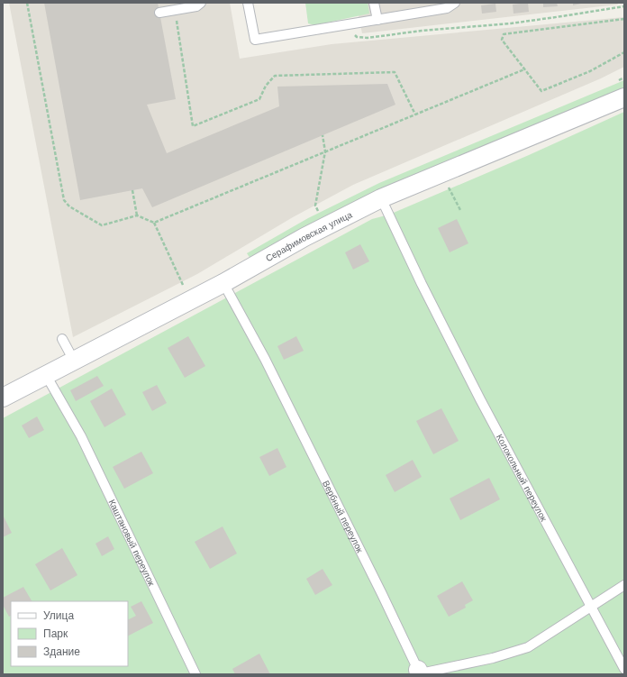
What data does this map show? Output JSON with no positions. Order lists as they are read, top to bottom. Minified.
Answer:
{"streets":{"street":["Серафимовская улица"],"lane":["Колокольный переулок","Вербный переулок","Каштановый переулок"]},"crossings":[["Серафимовская улица","Колокольный переулок"],["Серафимовская улица","Вербный переулок"],["Серафимовская улица","Каштановый переулок"]],"legend":["Улица","Парк","Здание"]}
